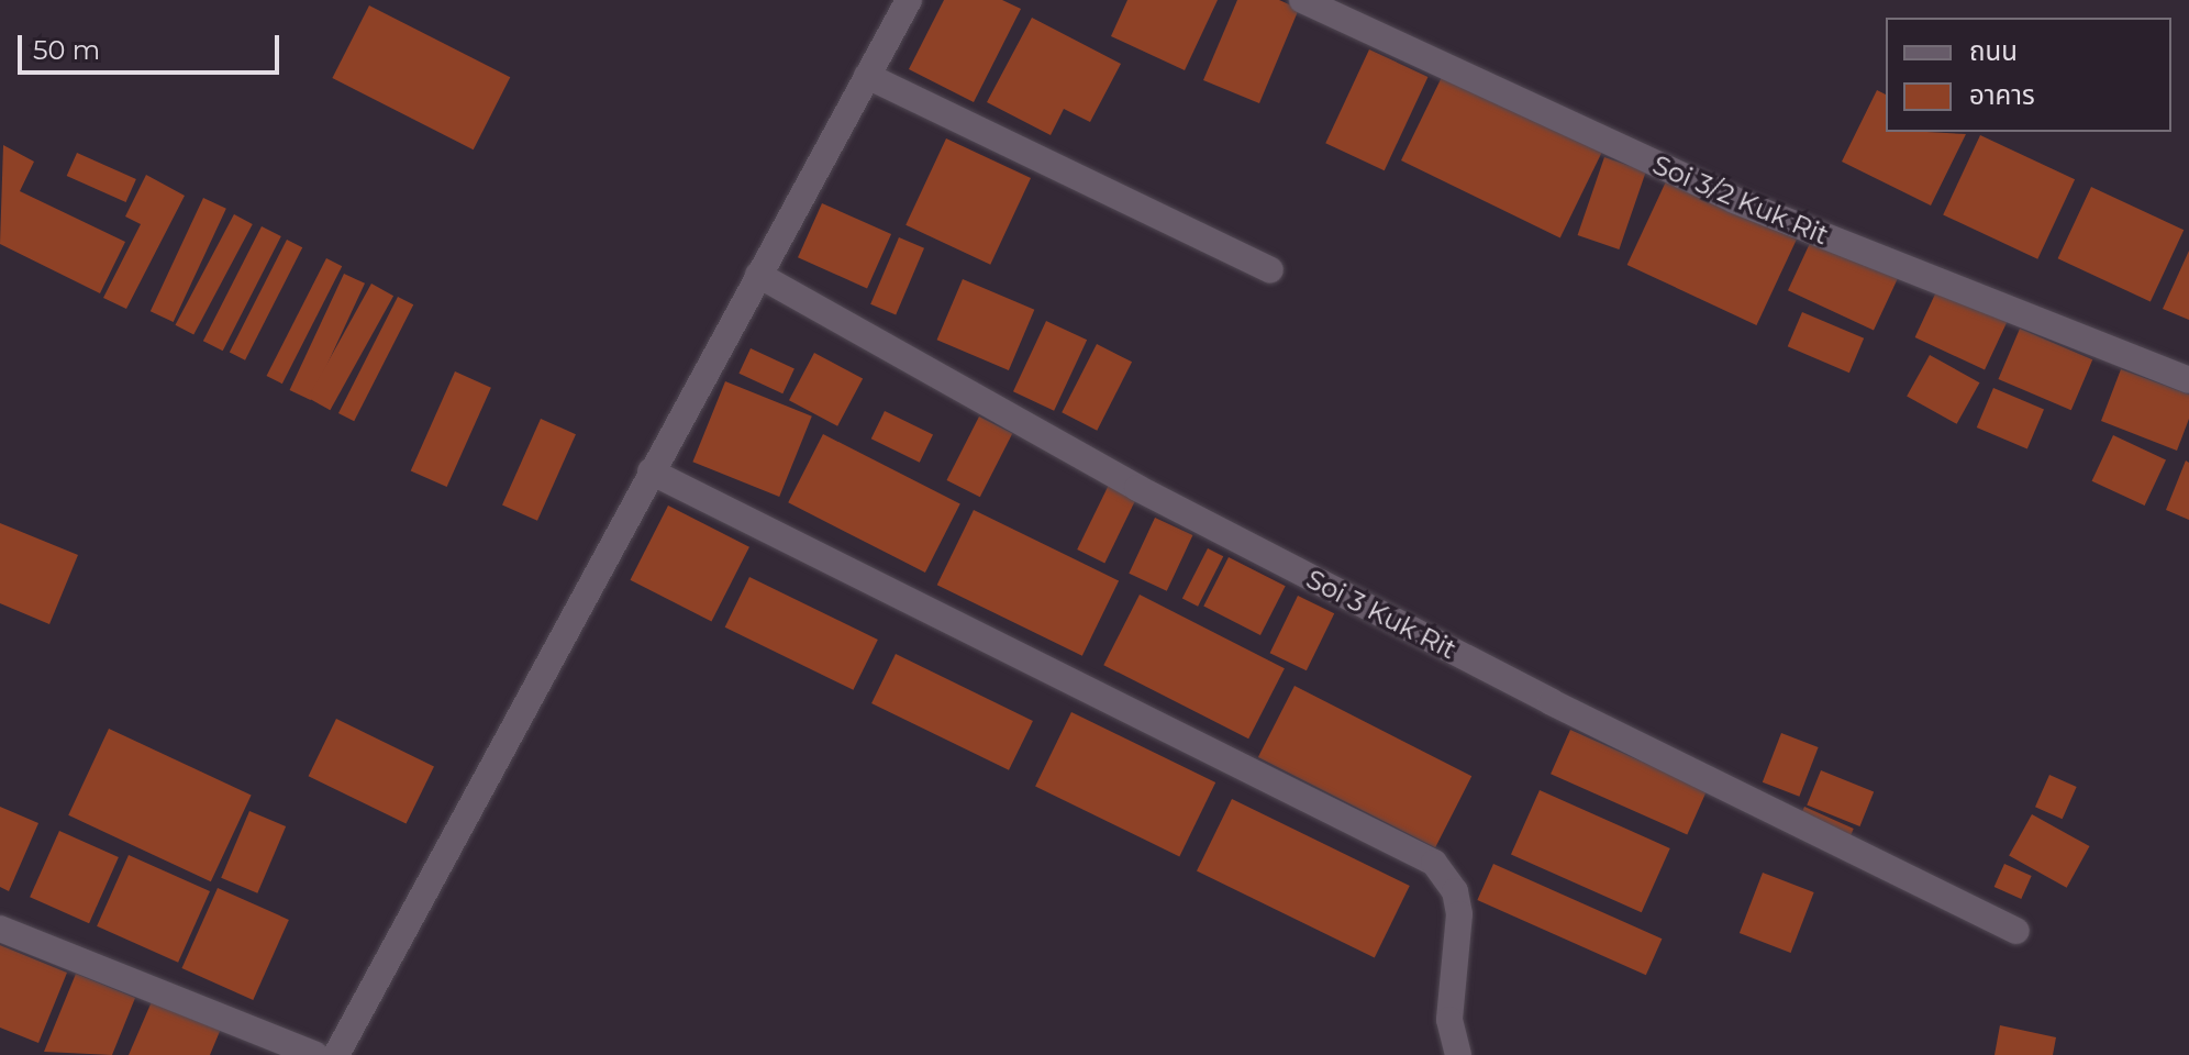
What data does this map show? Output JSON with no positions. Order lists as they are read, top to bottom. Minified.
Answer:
{"streets":{"street":["Soi 3/2 Kuk Rit","Soi 3 Kuk Rit"]},"legend":["ถนน","อาคาร"],"scale_bar":"50 m"}
